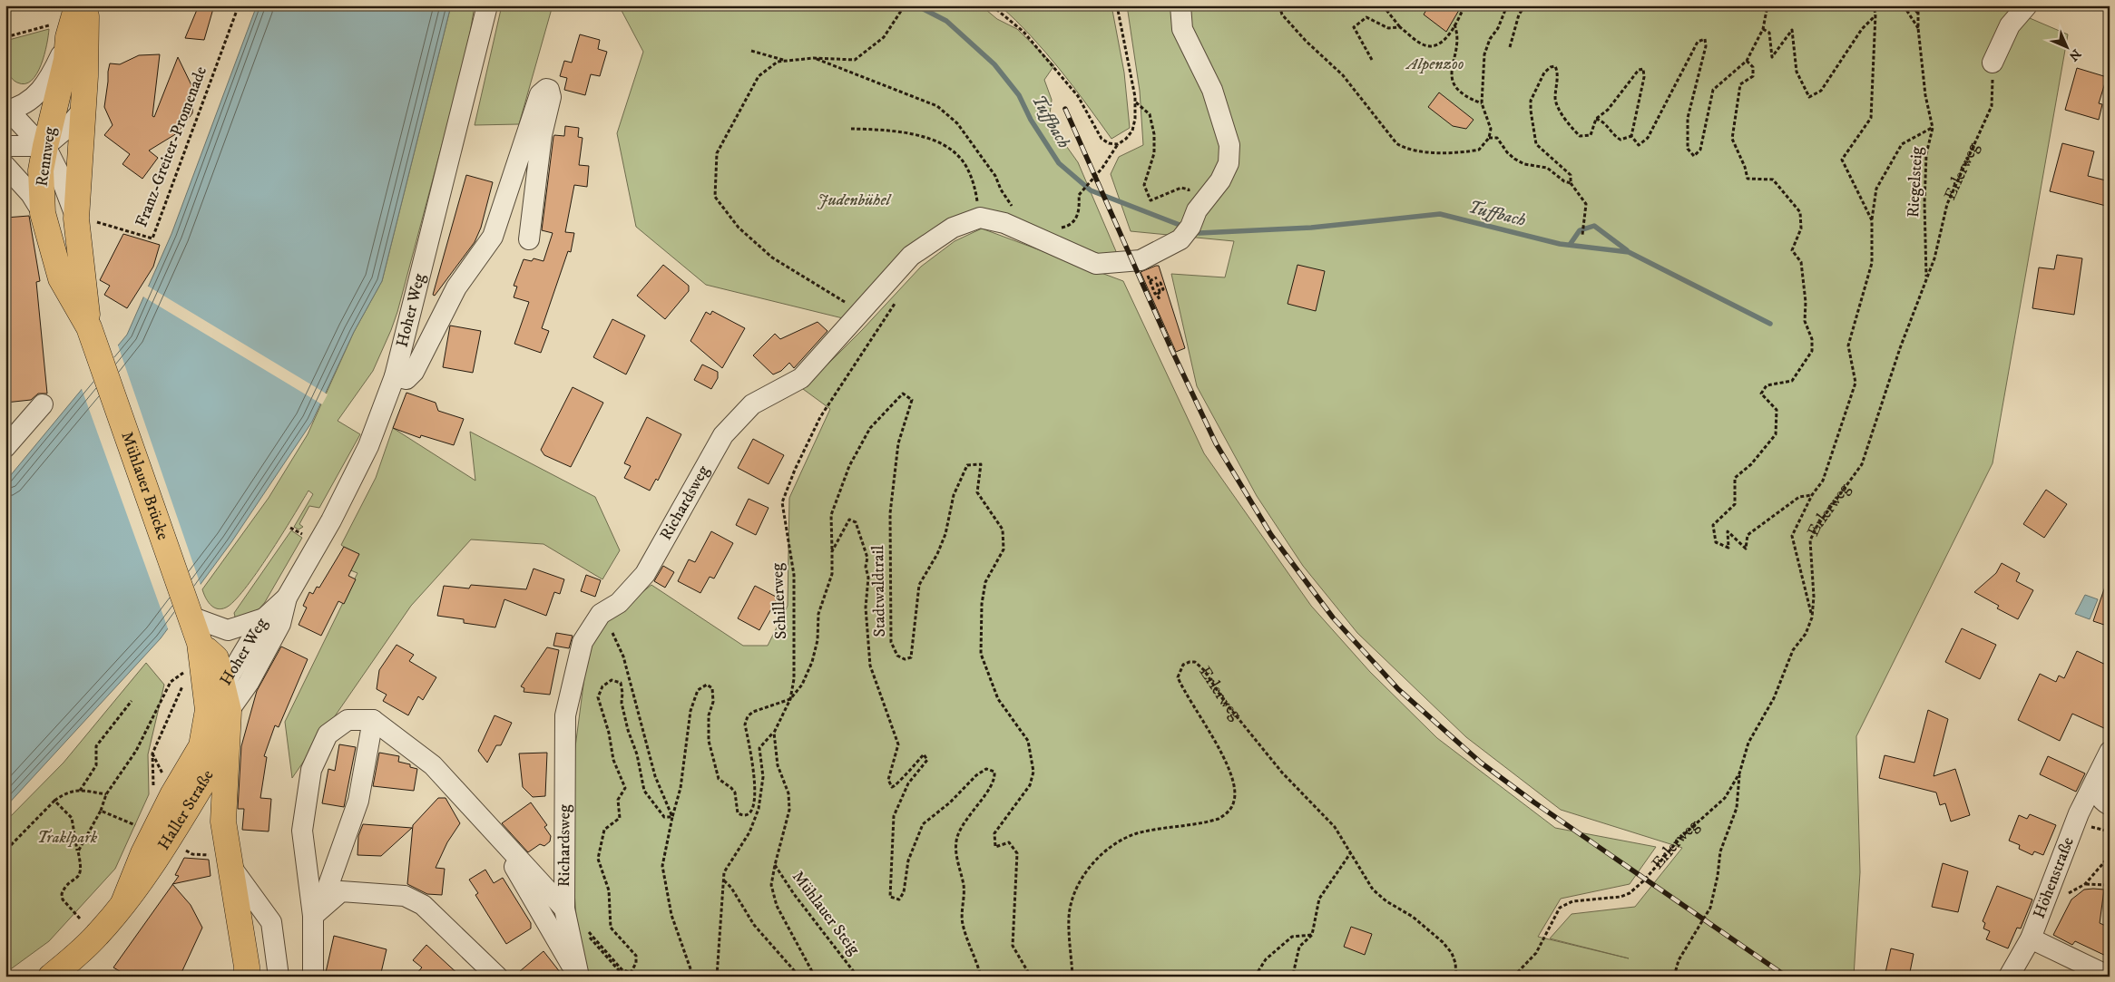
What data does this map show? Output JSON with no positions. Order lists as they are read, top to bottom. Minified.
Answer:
{"streets":{"main road":["Rennweg","Mühlauer Brücke","Haller Straße"],"street":["Hoher Weg","Richardsweg","Höhenstraße"],"path":["Franz-Greiter-Promenade","Erlerweg","Riegelsteig","Stadtwaldtrail","Schillerweg","Mühlauer Steig"]},"crossings":[["Franz-Greiter-Promenade","Rennweg"],["Rennweg","Mühlauer Brücke"],["Erlerweg","Riegelsteig"],["Hoher Weg","Haller Straße"],["Mühlauer Brücke","Haller Straße"]],"water":["Tuffbach"],"parks":["Alpenzoo","Judenbühel","Traklpark"],"north":"bottom right"}
